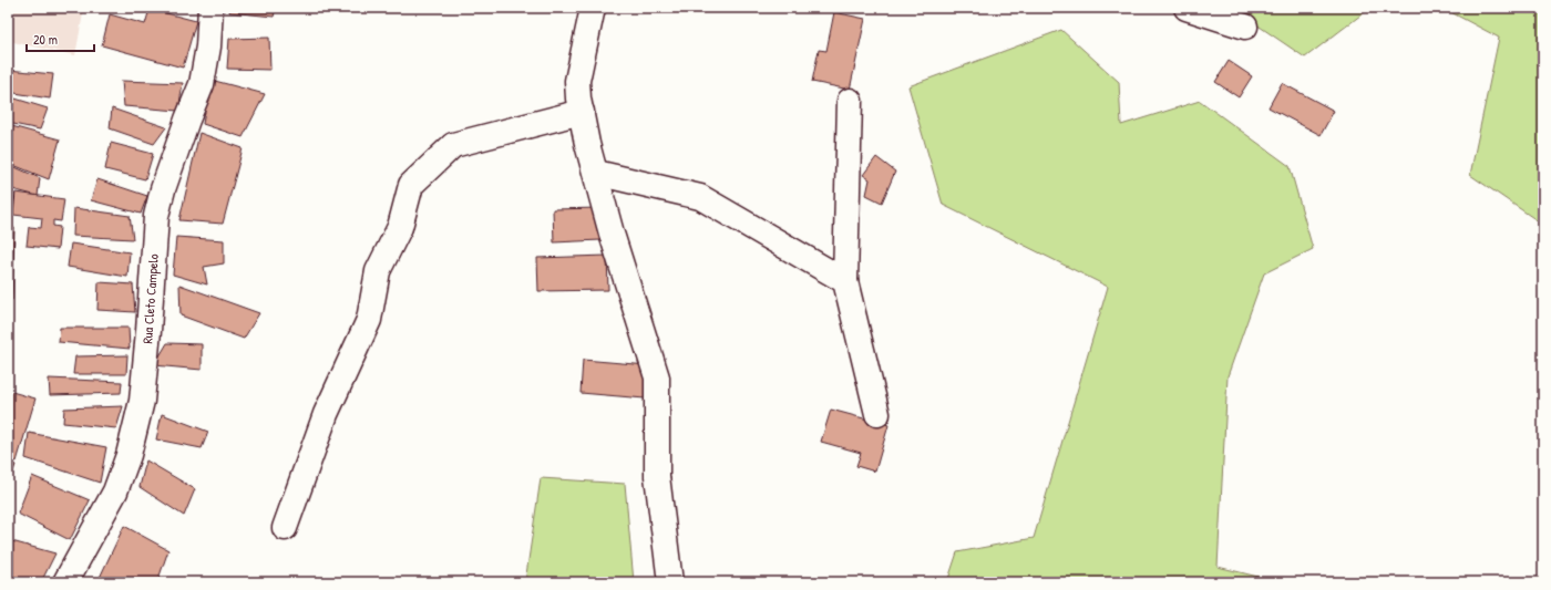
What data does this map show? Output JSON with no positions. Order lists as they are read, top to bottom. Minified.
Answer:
{"streets":{"street":["Rua Cleto Campelo"]},"scale_bar":"20 m"}
